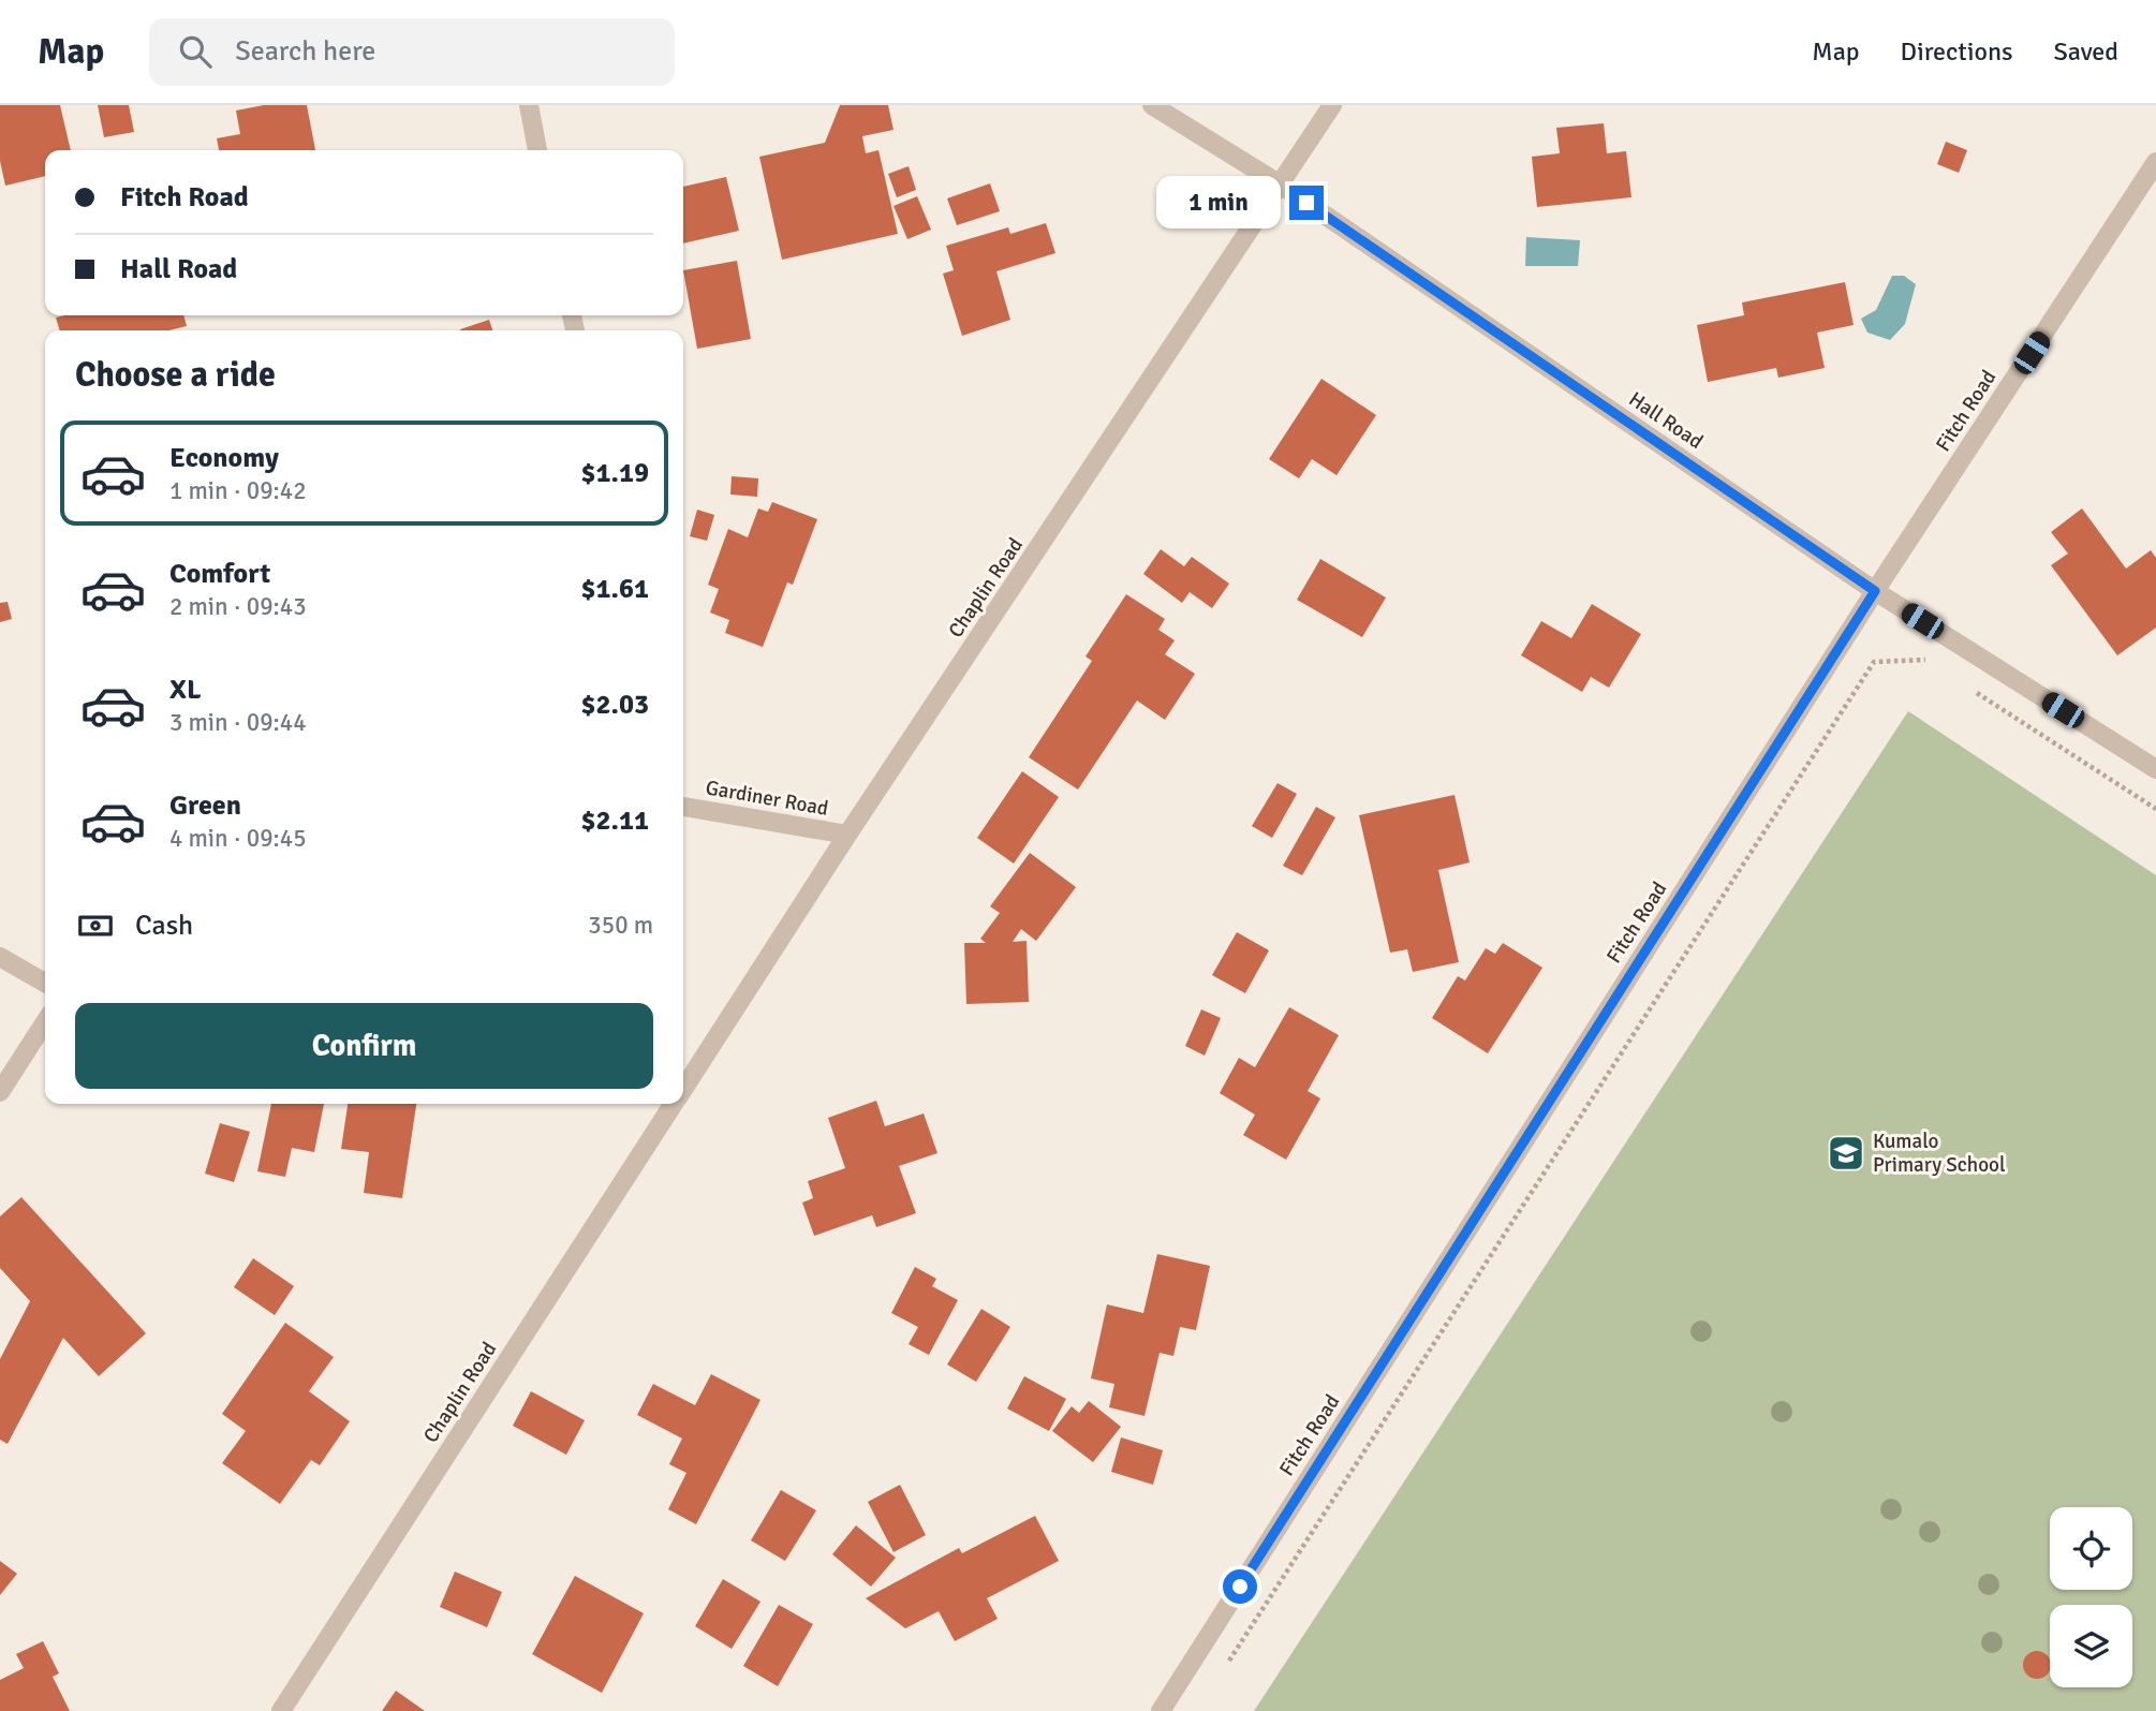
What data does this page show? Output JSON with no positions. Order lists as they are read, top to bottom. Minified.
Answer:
{"streets":{"street":["Fitch Road","Hall Road","Chaplin Road","Gardiner Road"]},"crossings":[["Fitch Road","Hall Road"],["Hall Road","Chaplin Road"],["Chaplin Road","Gardiner Road"]],"places":{"school or university":["Kumalo Primary School"]},"page":{"header":"Map","search":"Search here","nav":["Map","Directions","Saved"],"banner":["Fitch Road","Hall Road"],"bubble":"1 min","heading":"Choose a ride","list":[{"name":"Economy","note":"1 min · 09:42","value":"$1.19"},{"name":"Comfort","note":"2 min · 09:43","value":"$1.61"},{"name":"XL","note":"3 min · 09:44","value":"$2.03"},{"name":"Green","note":"4 min · 09:45","value":"$2.11"}],"pay":["Cash","350 m"],"buttons":"Confirm"}}
